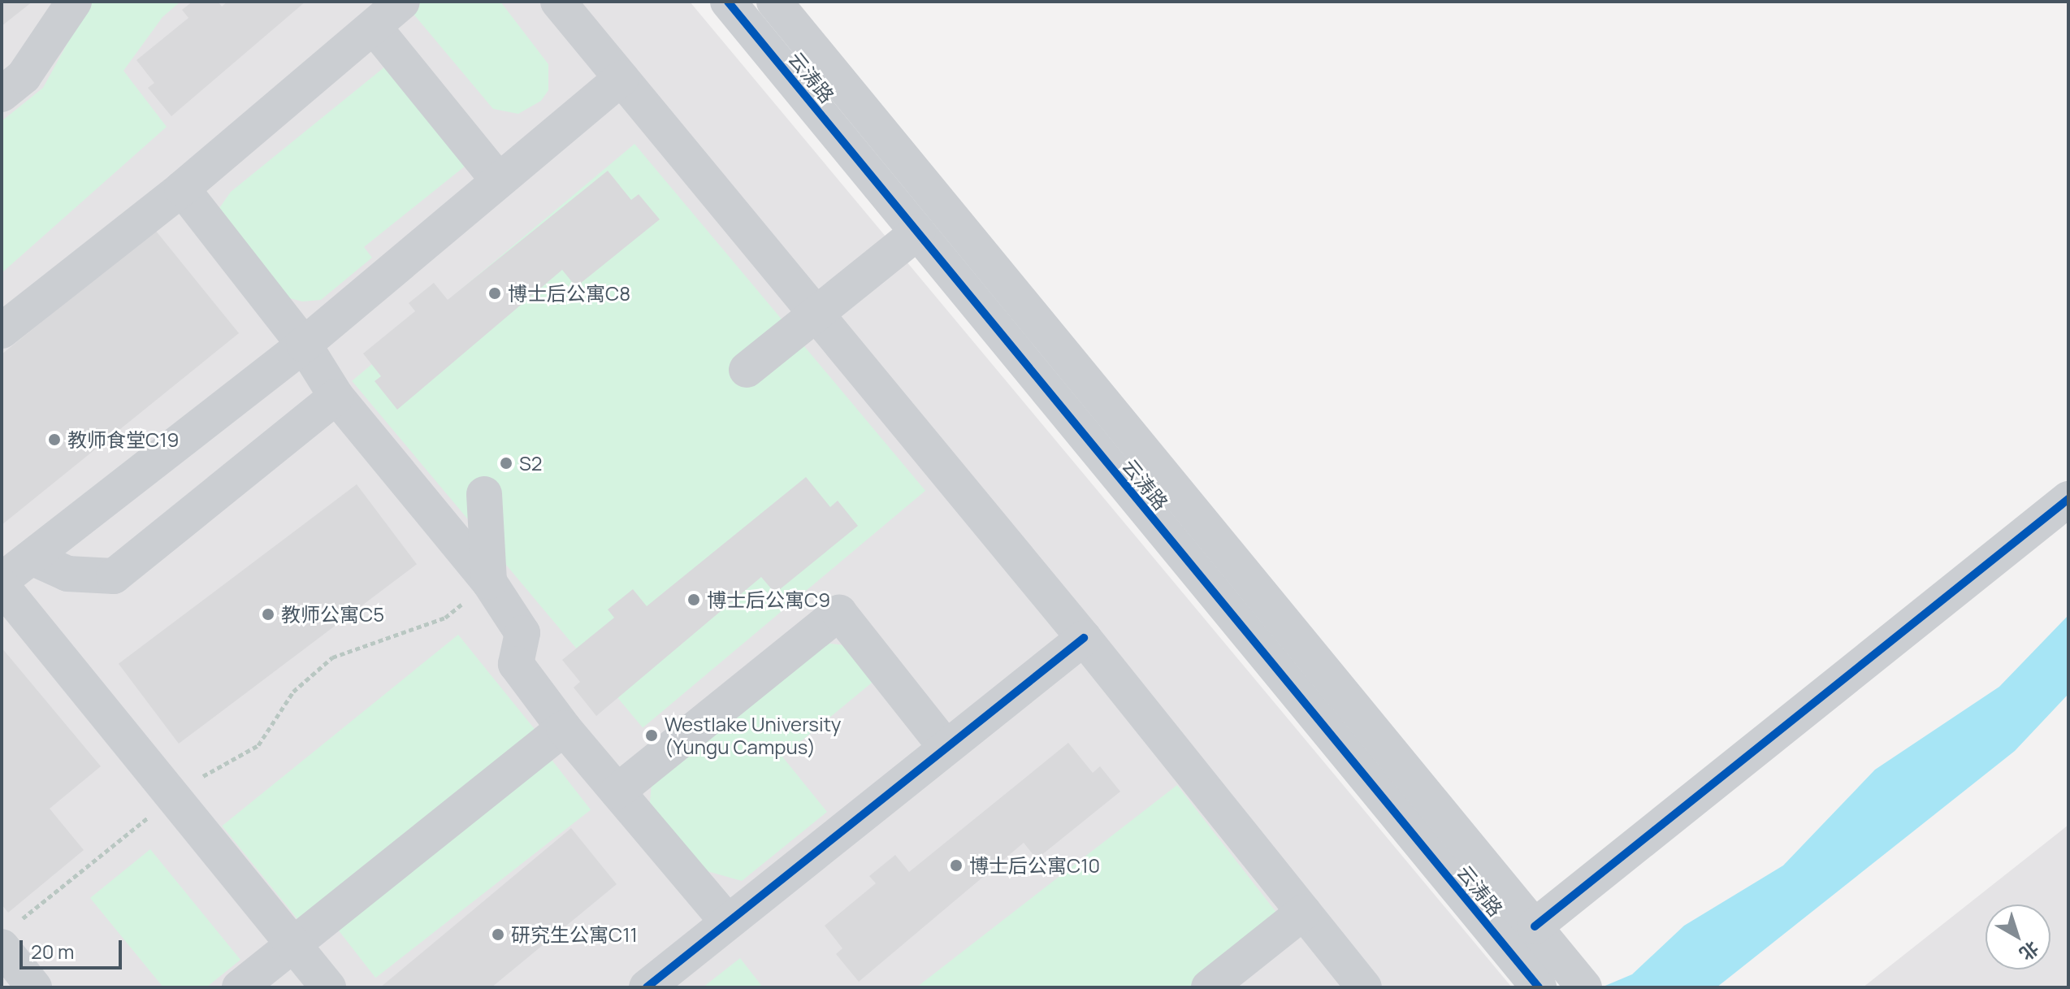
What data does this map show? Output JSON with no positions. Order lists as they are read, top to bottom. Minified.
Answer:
{"streets":{"street":["云涛路"]},"places":["博士后公寓C8","教师食堂C19","S2","博士后公寓C9","教师公寓C5","Westlake University (Yungu Campus)","博士后公寓C10","研究生公寓C11"],"scale_bar":"20 m","north":"bottom right"}
